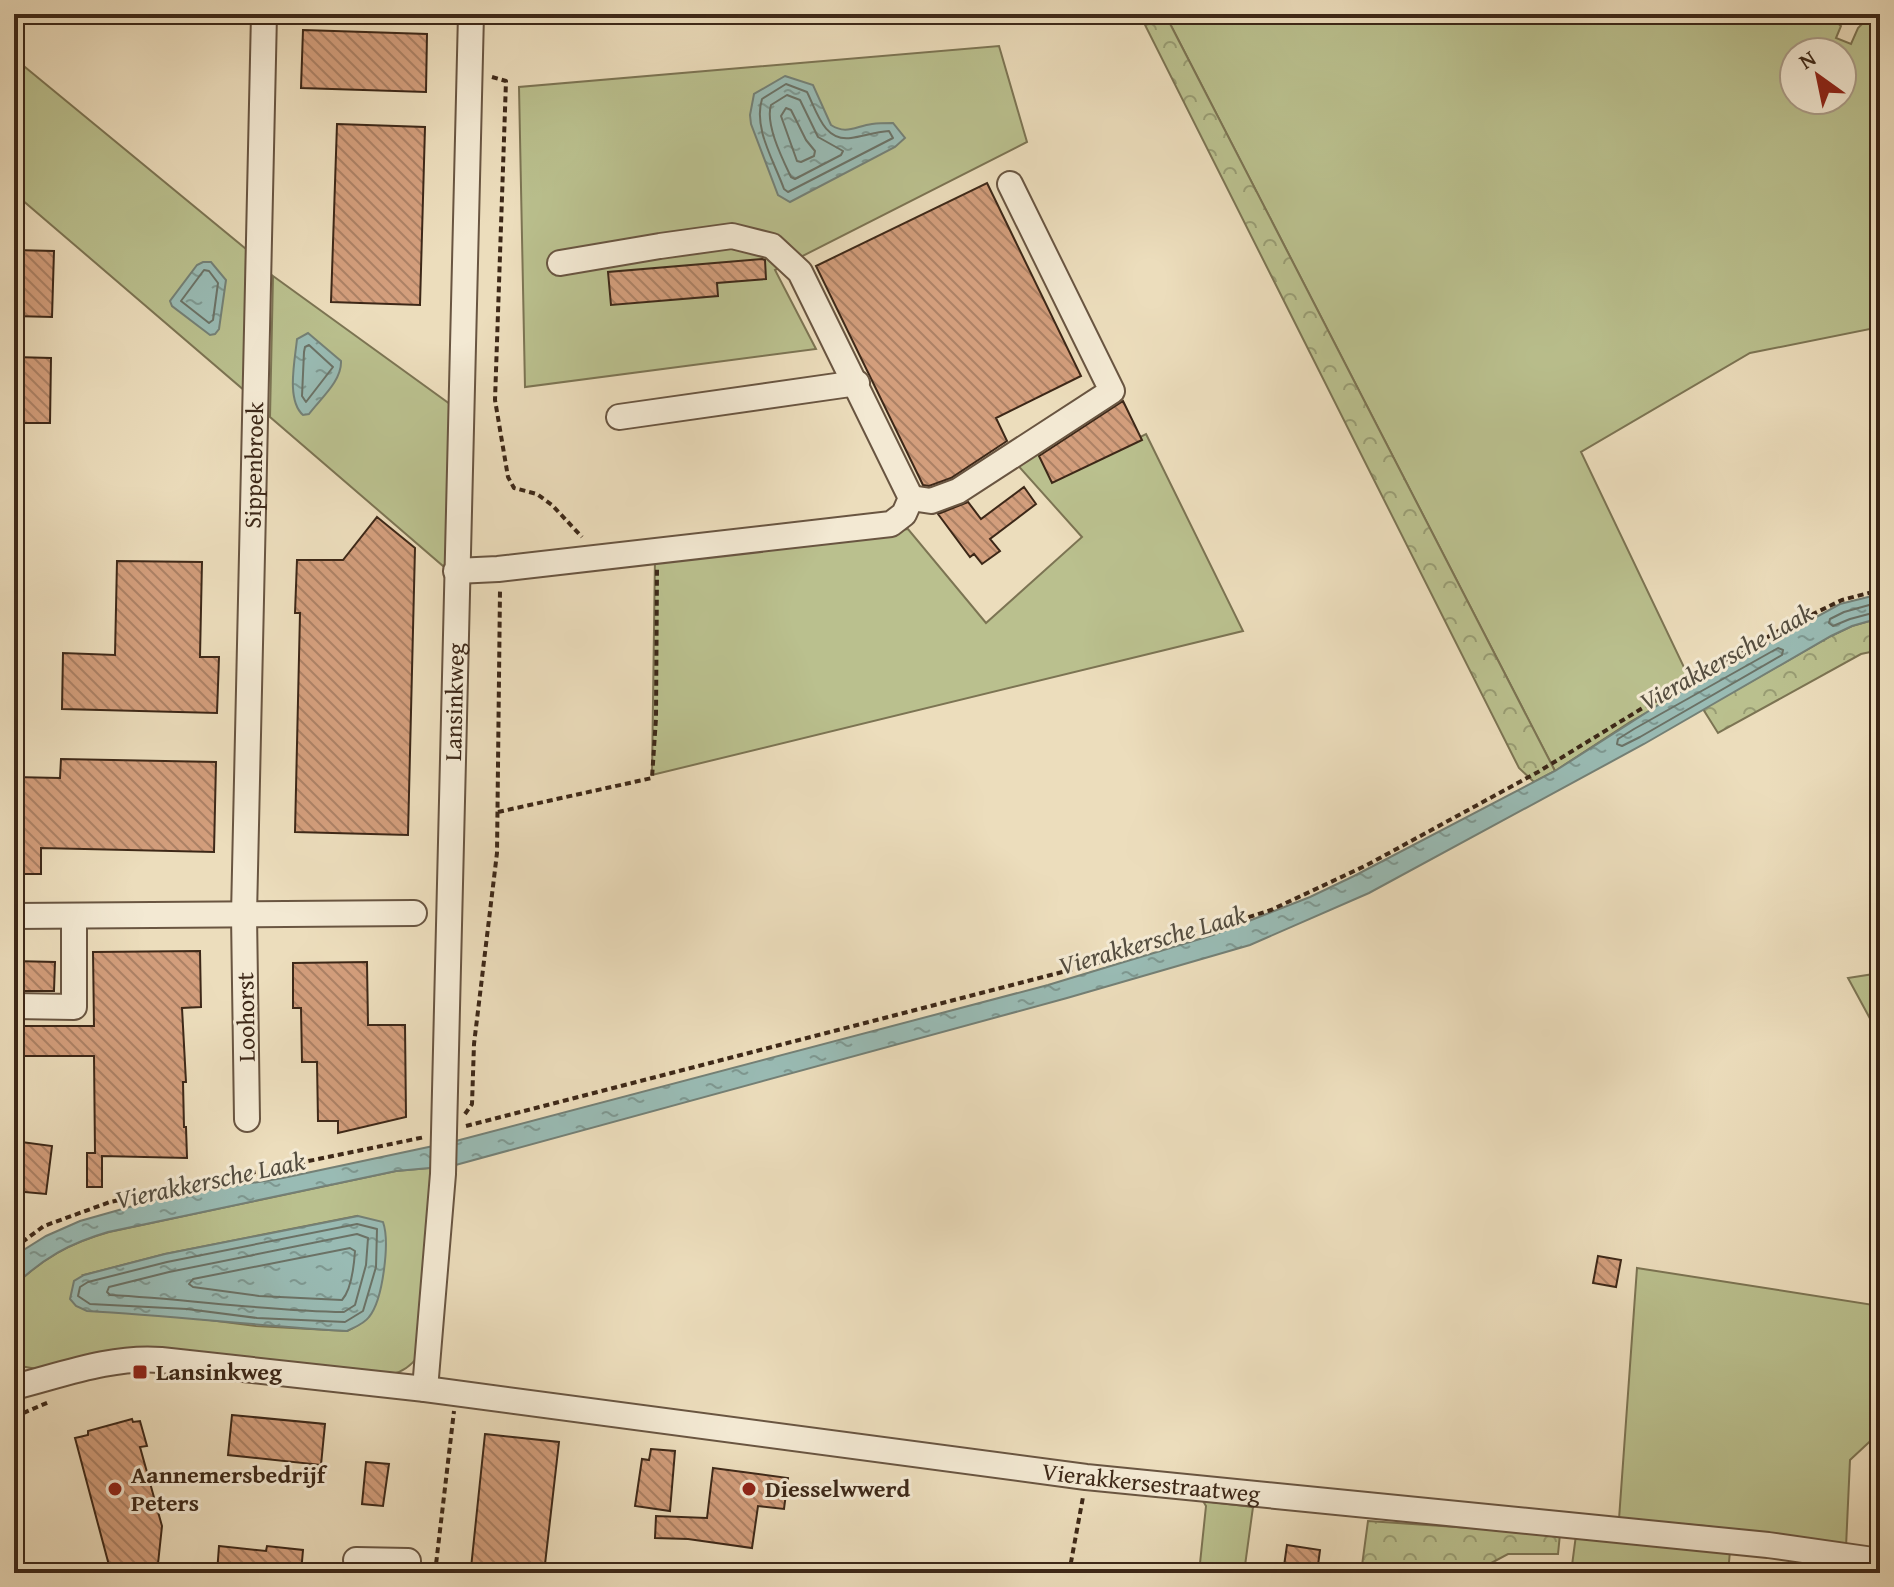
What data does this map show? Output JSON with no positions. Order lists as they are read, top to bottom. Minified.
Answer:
{"streets":{"street":["Sippenbroek","Lansinkweg","Loohorst","Vierakkersestraatweg"]},"crossings":[["Sippenbroek","Loohorst"],["Lansinkweg","Vierakkersestraatweg"]],"water":["Vierakkersche Laak"],"places":{"transit":["Lansinkweg"],"other":["Aannemersbedrijf Peters","Diesselwwerd"]},"north":"top left"}
